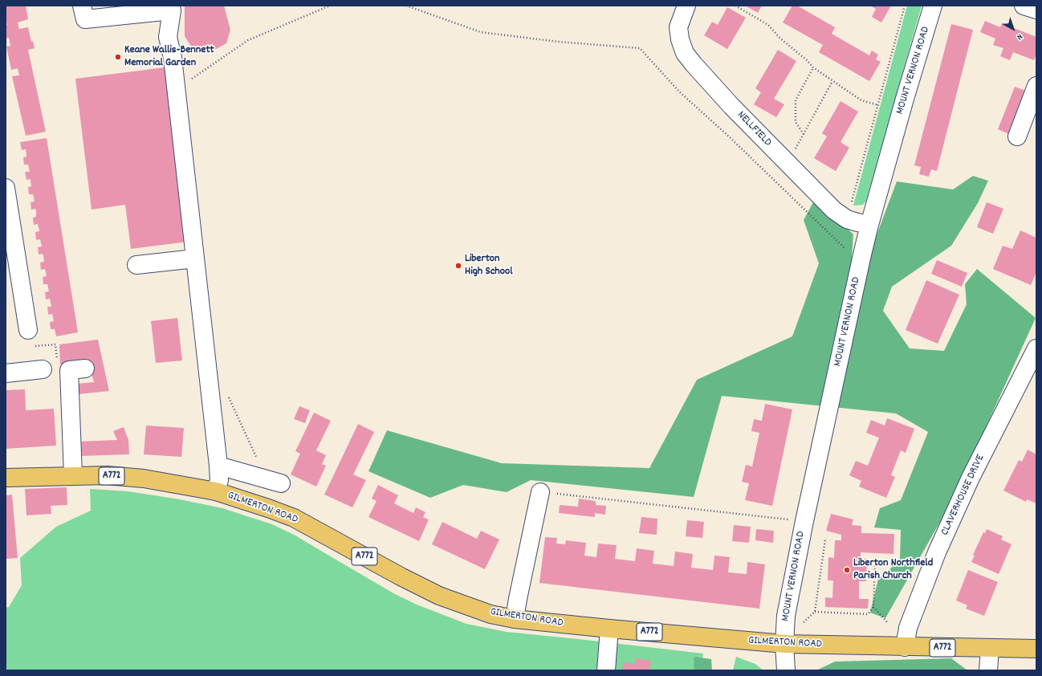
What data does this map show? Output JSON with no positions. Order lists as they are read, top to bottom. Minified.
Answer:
{"streets":{"main road":["A772","GILMERTON ROAD"],"street":["MOUNT VERNON ROAD","NELLFIELD","CLAVERHOUSE DRIVE"]},"crossings":[["MOUNT VERNON ROAD","NELLFIELD"],["MOUNT VERNON ROAD","GILMERTON ROAD"],["CLAVERHOUSE DRIVE","GILMERTON ROAD"]],"places":["Keane Wallis-Bennett Memorial Garden","Liberton High School","Liberton Northfield Parish Church"],"north":"bottom right"}
